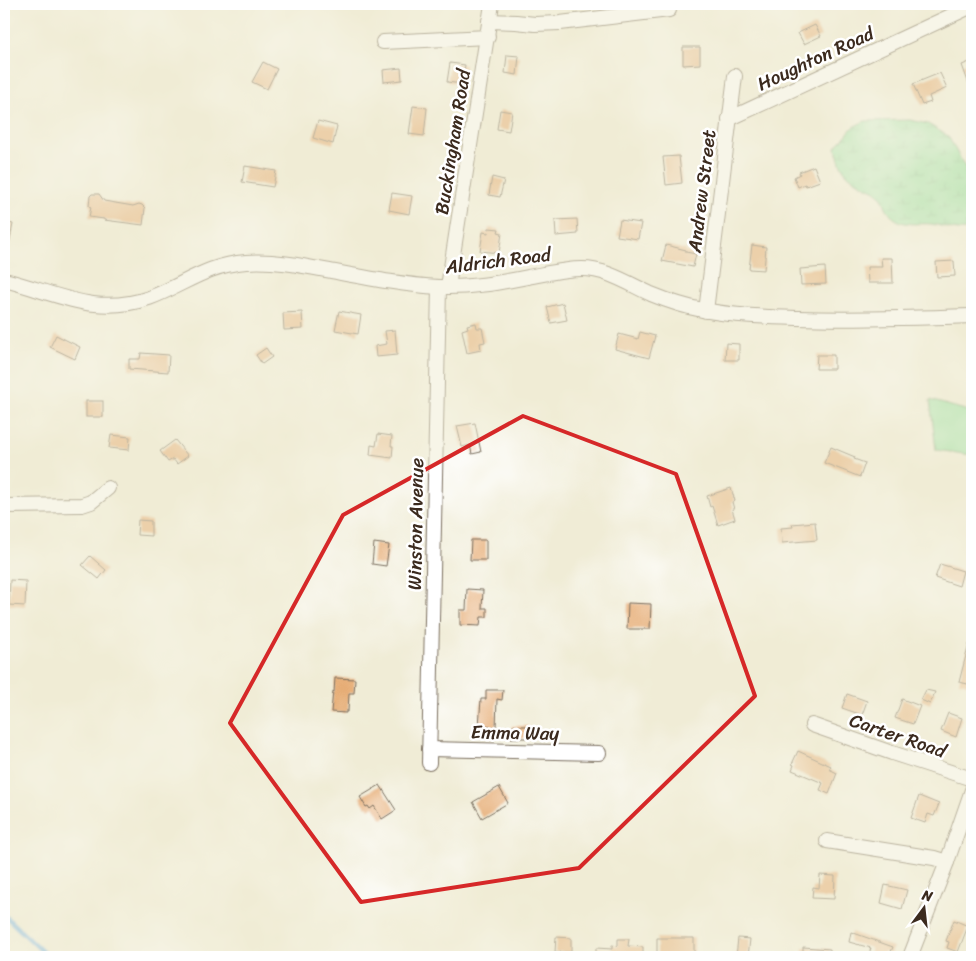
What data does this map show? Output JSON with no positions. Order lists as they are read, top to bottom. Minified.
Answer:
{"streets":{"street":["Houghton Road","Buckingham Road","Andrew Street","Aldrich Road","Winston Avenue","Emma Way","Carter Road"]},"crossings":[["Houghton Road","Andrew Street"],["Buckingham Road","Aldrich Road"],["Buckingham Road","Winston Avenue"],["Andrew Street","Aldrich Road"],["Aldrich Road","Winston Avenue"],["Winston Avenue","Emma Way"]],"north":"top"}
